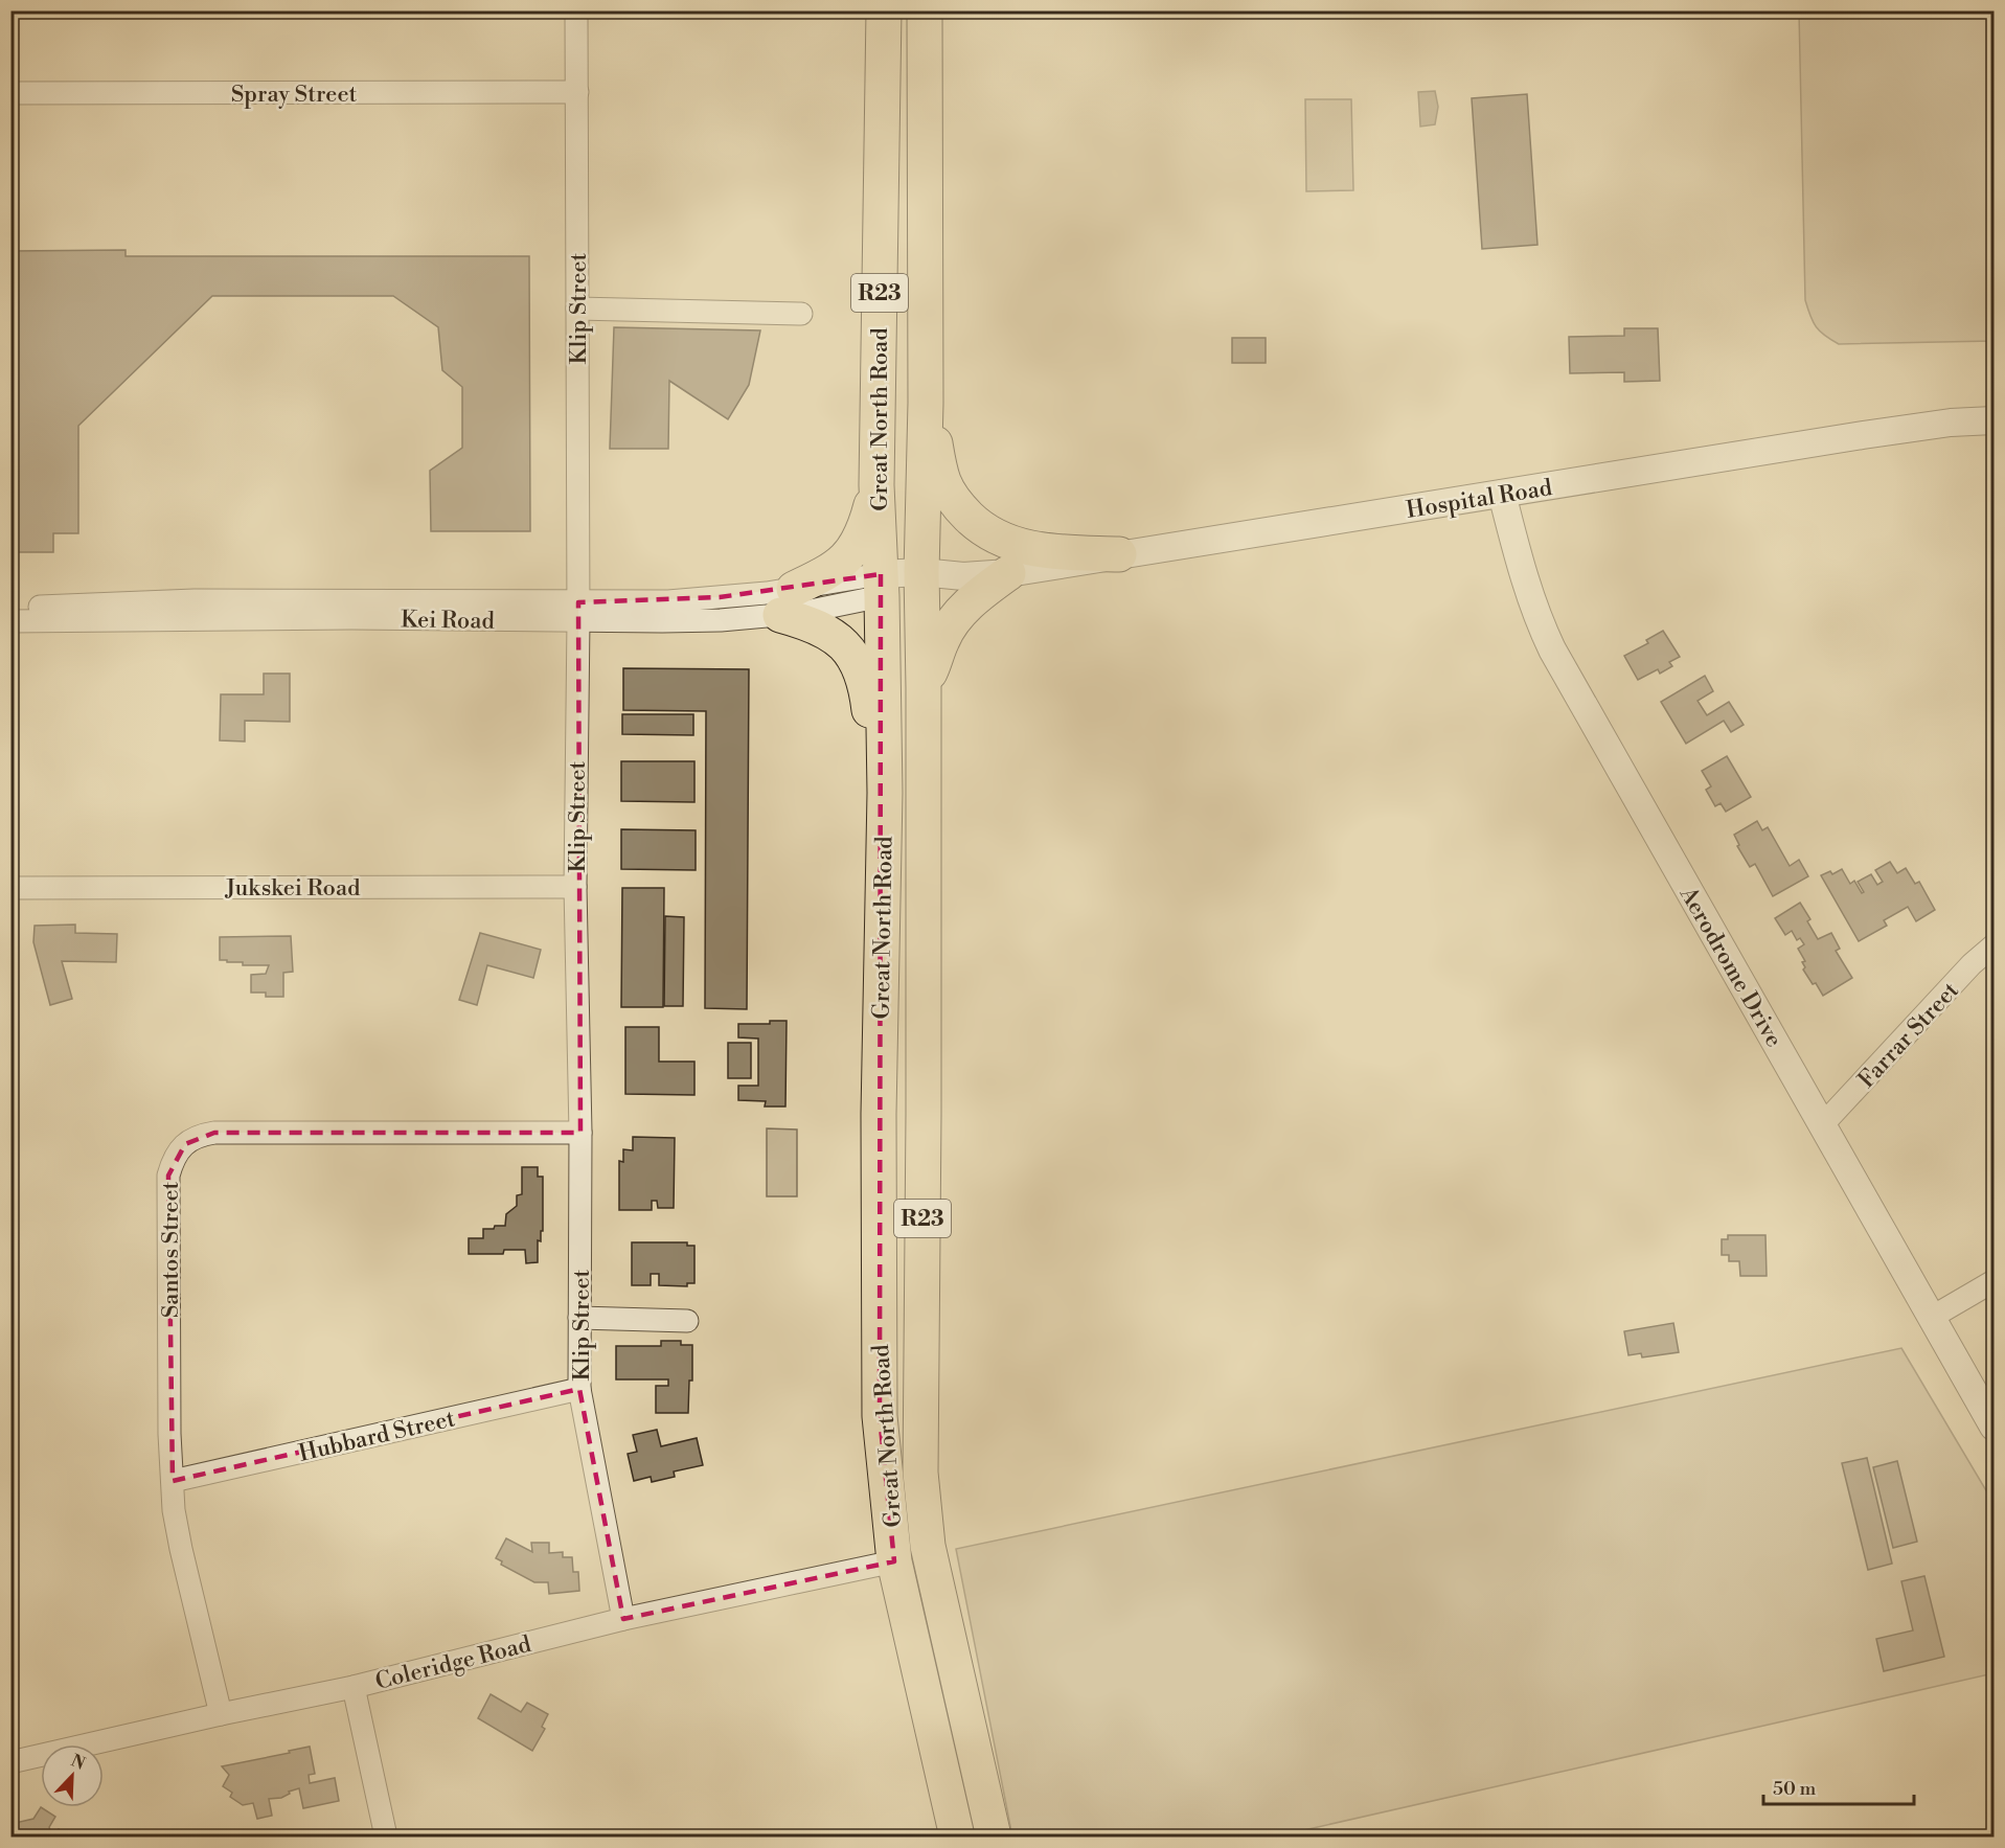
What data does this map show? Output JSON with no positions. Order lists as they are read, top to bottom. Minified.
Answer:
{"streets":{"main road":["R23","Great North Road"],"street":["Spray Street","Klip Street","Hospital Road","Kei Road","Jukskei Road","Aerodrome Drive","Farrar Street","Santos Street","Hubbard Street","Coleridge Road"]},"crossings":[["Spray Street","Klip Street"],["Klip Street","Kei Road"],["Klip Street","Jukskei Road"],["Klip Street","Santos Street"],["Klip Street","Hubbard Street"],["Klip Street","Coleridge Road"],["Great North Road","Hospital Road"],["Great North Road","Kei Road"],["Great North Road","Coleridge Road"],["Hospital Road","Kei Road"],["Hospital Road","Aerodrome Drive"],["Aerodrome Drive","Farrar Street"],["Santos Street","Hubbard Street"],["Santos Street","Coleridge Road"]],"scale_bar":"50 m","north":"top right"}
